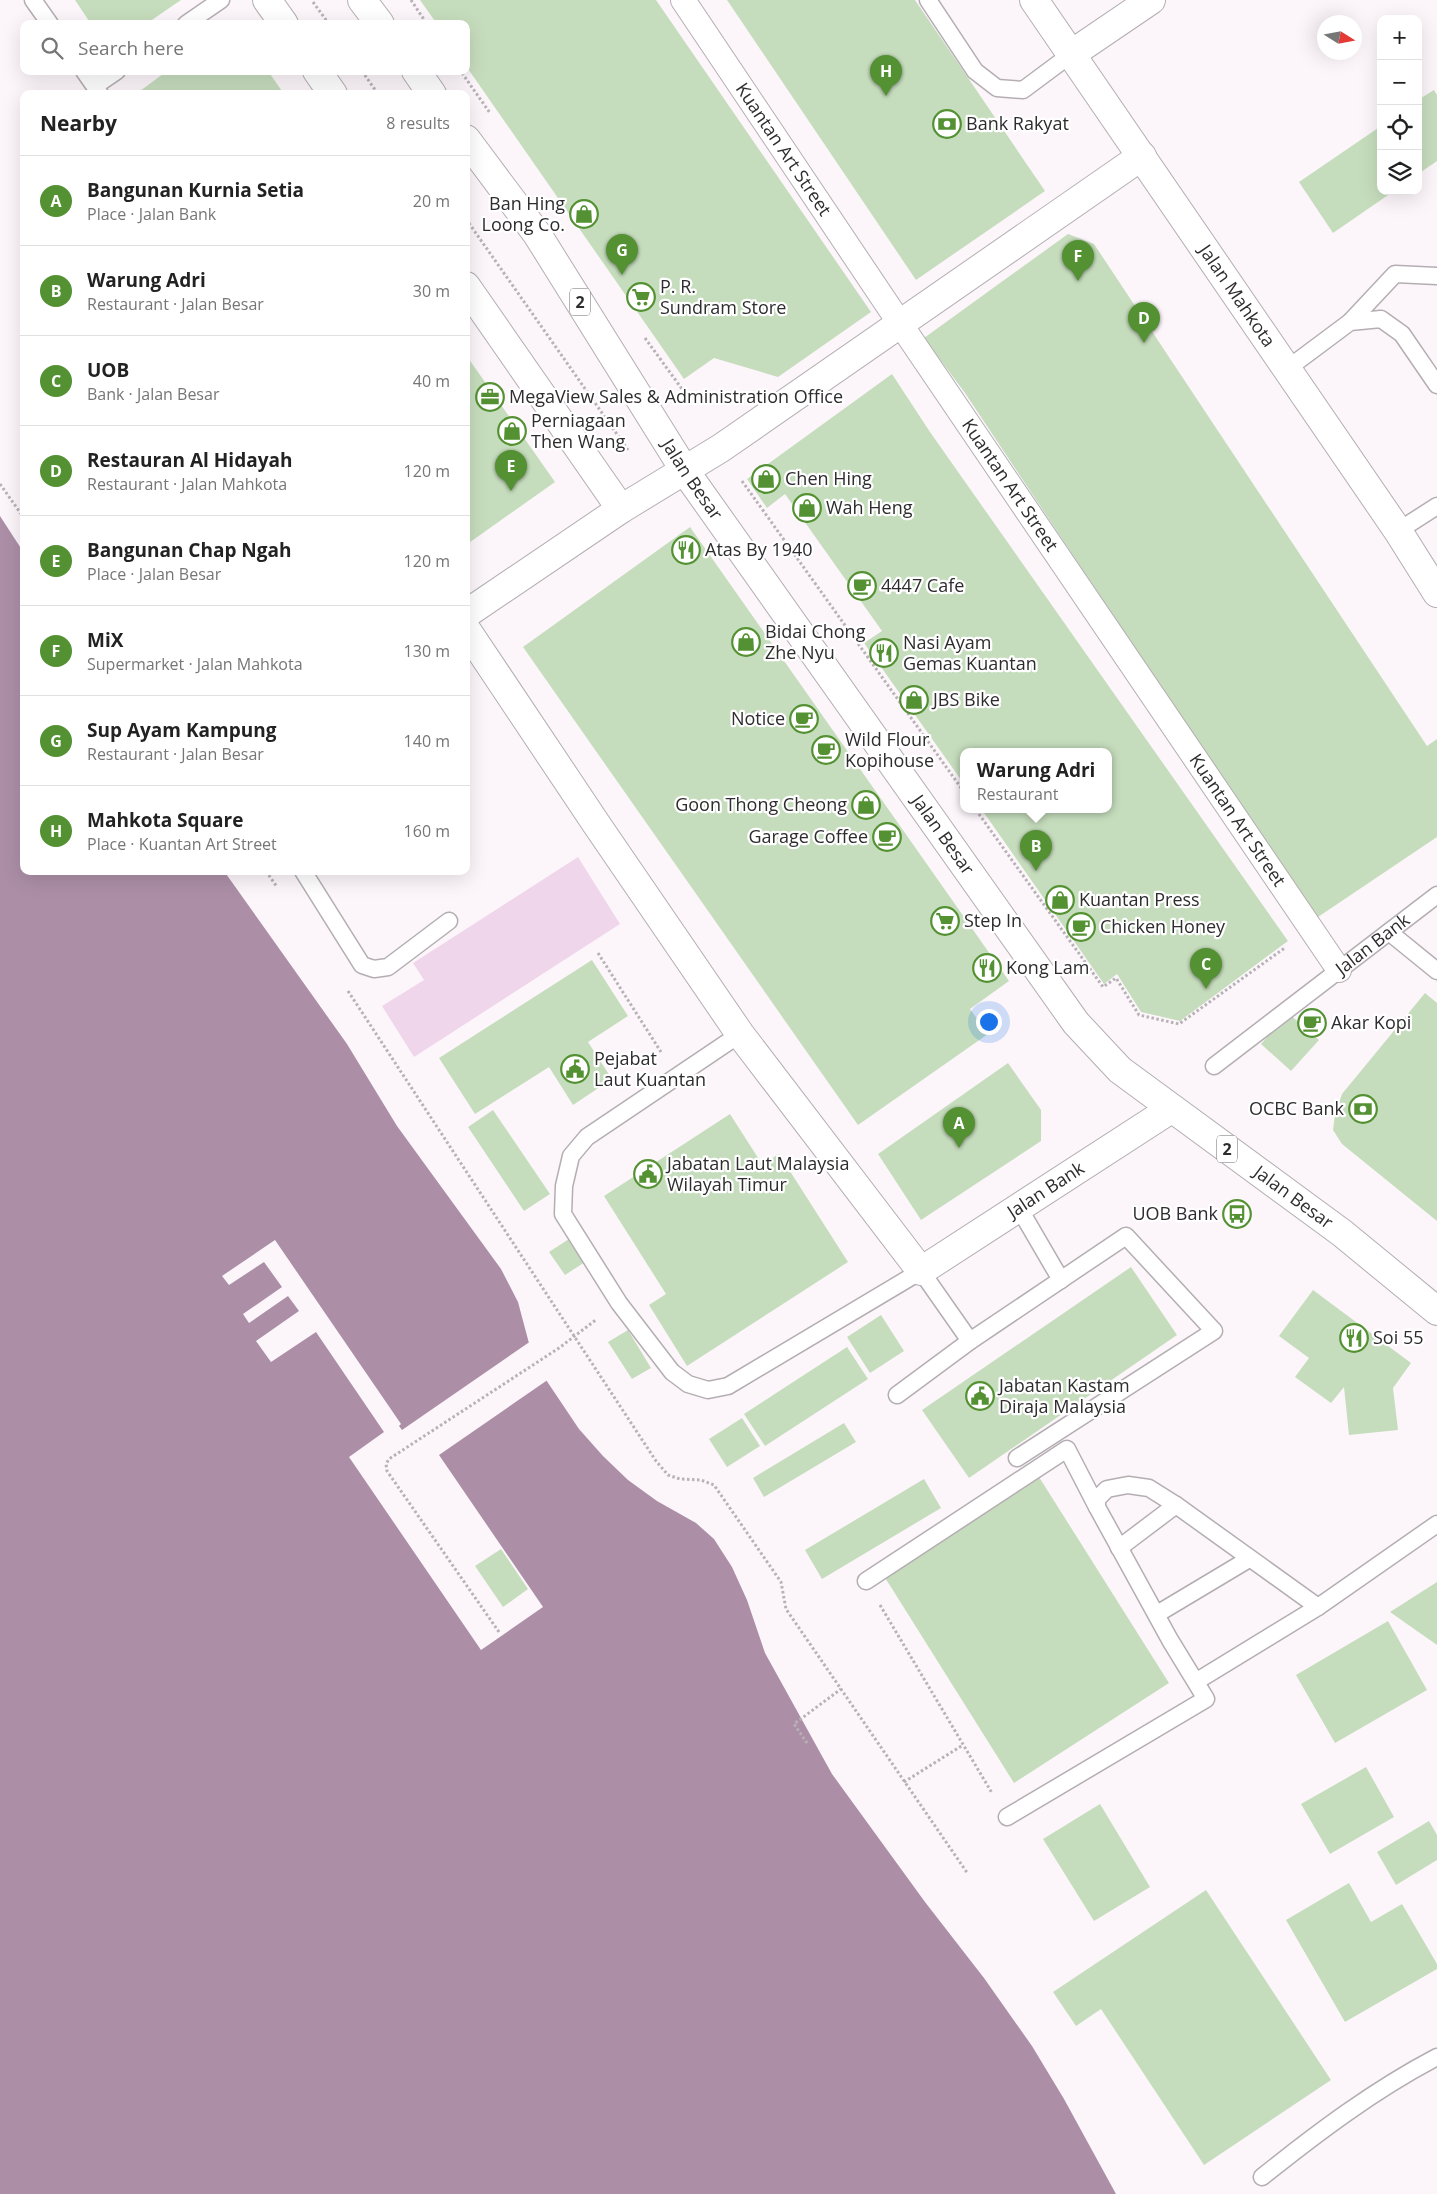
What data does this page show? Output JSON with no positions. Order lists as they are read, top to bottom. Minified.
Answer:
{"streets":{"main road":["Jalan Mahkota","2","Jalan Besar","Jalan Bank"],"street":["Kuantan Art Street"]},"crossings":[["Kuantan Art Street","Jalan Bank"],["Jalan Besar","Jalan Bank"]],"places":{"bank":["Bank Rakyat","OCBC Bank"],"shop":["Ban Hing Loong Co.","Perniagaan Then Wang","Chen Hing","Wah Heng","Bidai Chong Zhe Nyu","JBS Bike","Goon Thong Cheong","Kuantan Press"],"supermarket":["P. R. Sundram Store","Step In"],"office":["MegaView Sales & Administration Office"],"restaurant":["Atas By 1940","Nasi Ayam Gemas Kuantan","Kong Lam","Soi 55"],"cafe":["4447 Cafe","Notice","Wild Flour Kopihouse","Garage Coffee","Chicken Honey","Akar Kopi"],"public building":["Pejabat Laut Kuantan","Jabatan Laut Malaysia Wilayah Timur","Jabatan Kastam Diraja Malaysia"],"bus stop":["UOB Bank"]},"north":"right","page":{"map_buttons":["+","−"],"search":"Search here","pins":["H","G","F","D","E","B","C","A"],"heading":["Nearby","8 results"],"list":[{"mark":"A","name":"Bangunan Kurnia Setia","note":"Place · Jalan Bank","value":"20 m"},{"mark":"B","name":"Warung Adri","note":"Restaurant · Jalan Besar","value":"30 m"},{"mark":"C","name":"UOB","note":"Bank · Jalan Besar","value":"40 m"},{"mark":"D","name":"Restauran Al Hidayah","note":"Restaurant · Jalan Mahkota","value":"120 m"},{"mark":"E","name":"Bangunan Chap Ngah","note":"Place · Jalan Besar","value":"120 m"},{"mark":"F","name":"MiX","note":"Supermarket · Jalan Mahkota","value":"130 m"},{"mark":"G","name":"Sup Ayam Kampung","note":"Restaurant · Jalan Besar","value":"140 m"},{"mark":"H","name":"Mahkota Square","note":"Place · Kuantan Art Street","value":"160 m"}],"popup":["Warung Adri","Restaurant"]}}
